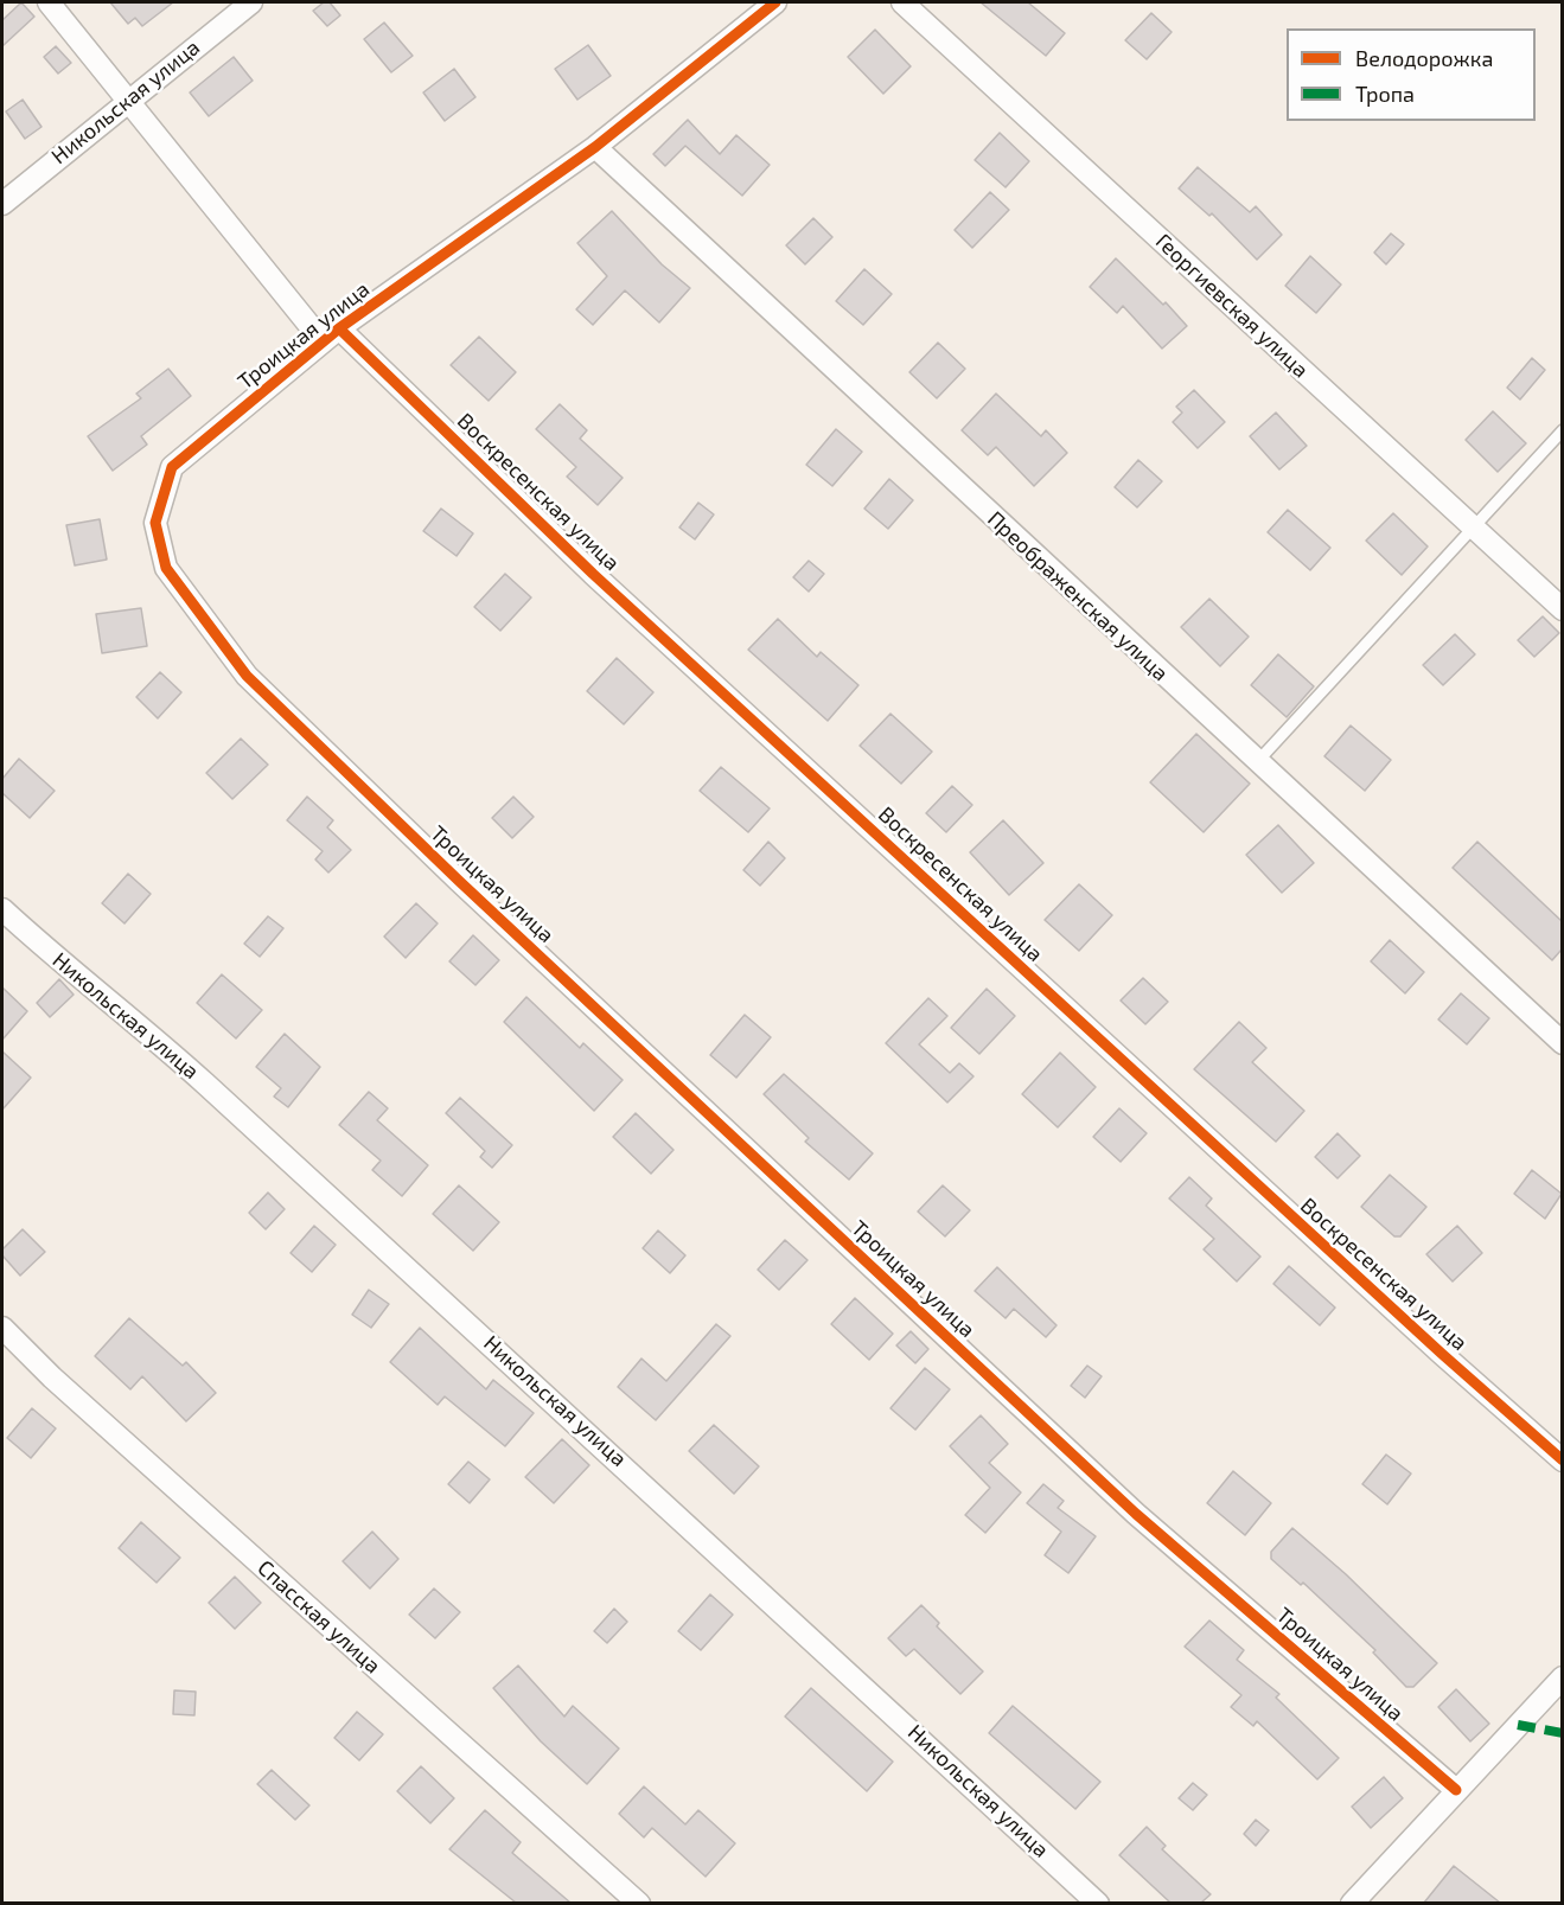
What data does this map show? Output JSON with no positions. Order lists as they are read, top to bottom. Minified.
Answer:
{"streets":{"street":["Никольская улица","Георгиевская улица","Троицкая улица","Воскресенская улица","Преображенская улица","Спасская улица"]},"crossings":[["Никольская улица","Воскресенская улица"],["Троицкая улица","Воскресенская улица"],["Троицкая улица","Преображенская улица"]],"legend":["Велодорожка","Тропа"]}
